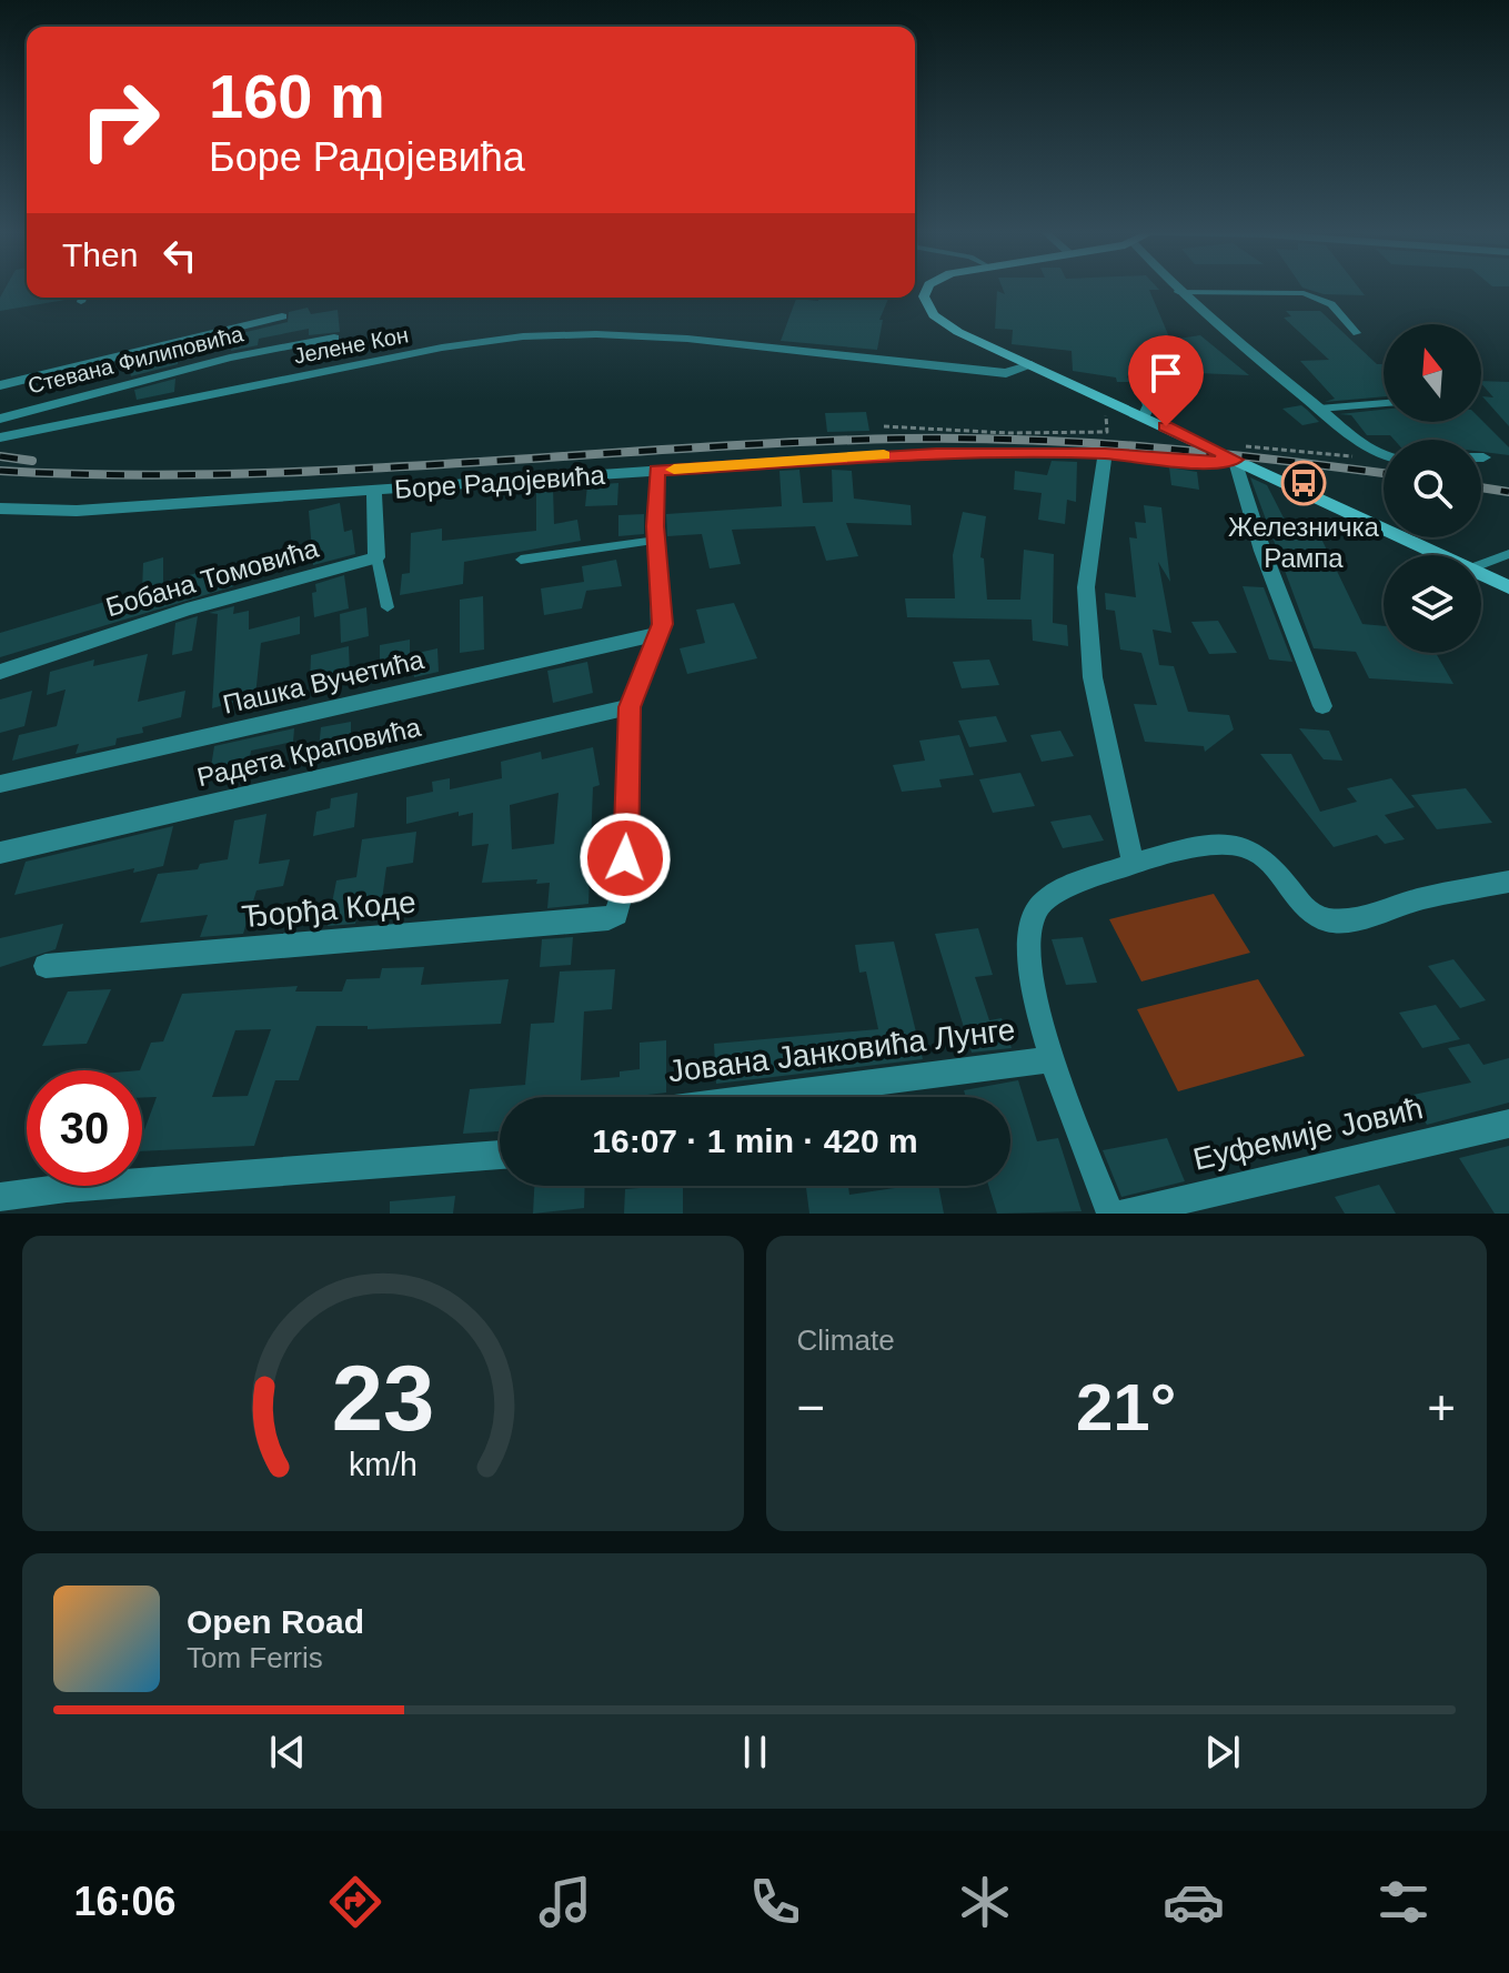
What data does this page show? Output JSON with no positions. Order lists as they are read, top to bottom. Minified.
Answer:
{"streets":{"street":["Јелене Кон","Стевана Филиповића","Боре Радојевића","Бобана Томовића","Пашка Вучетића","Радета Краповића","Ђорђа Коде","Јована Јанковића Лунге","Еуфемије Јовић"]},"crossings":[["Радета Краповића","Ђорђа Коде"]],"places":{"bus stop":["Железничка Рампа"]},"north":"top","page":{"turn":["160 m","Боре Радојевића"],"then":"Then","limit":"30","trip":"16:07 · 1 min · 420 m","tile":"Climate","heat":["−","21°","+"],"song":["Open Road","Tom Ferris"],"tabs":"16:06","gauge":["23","km/h"]}}
